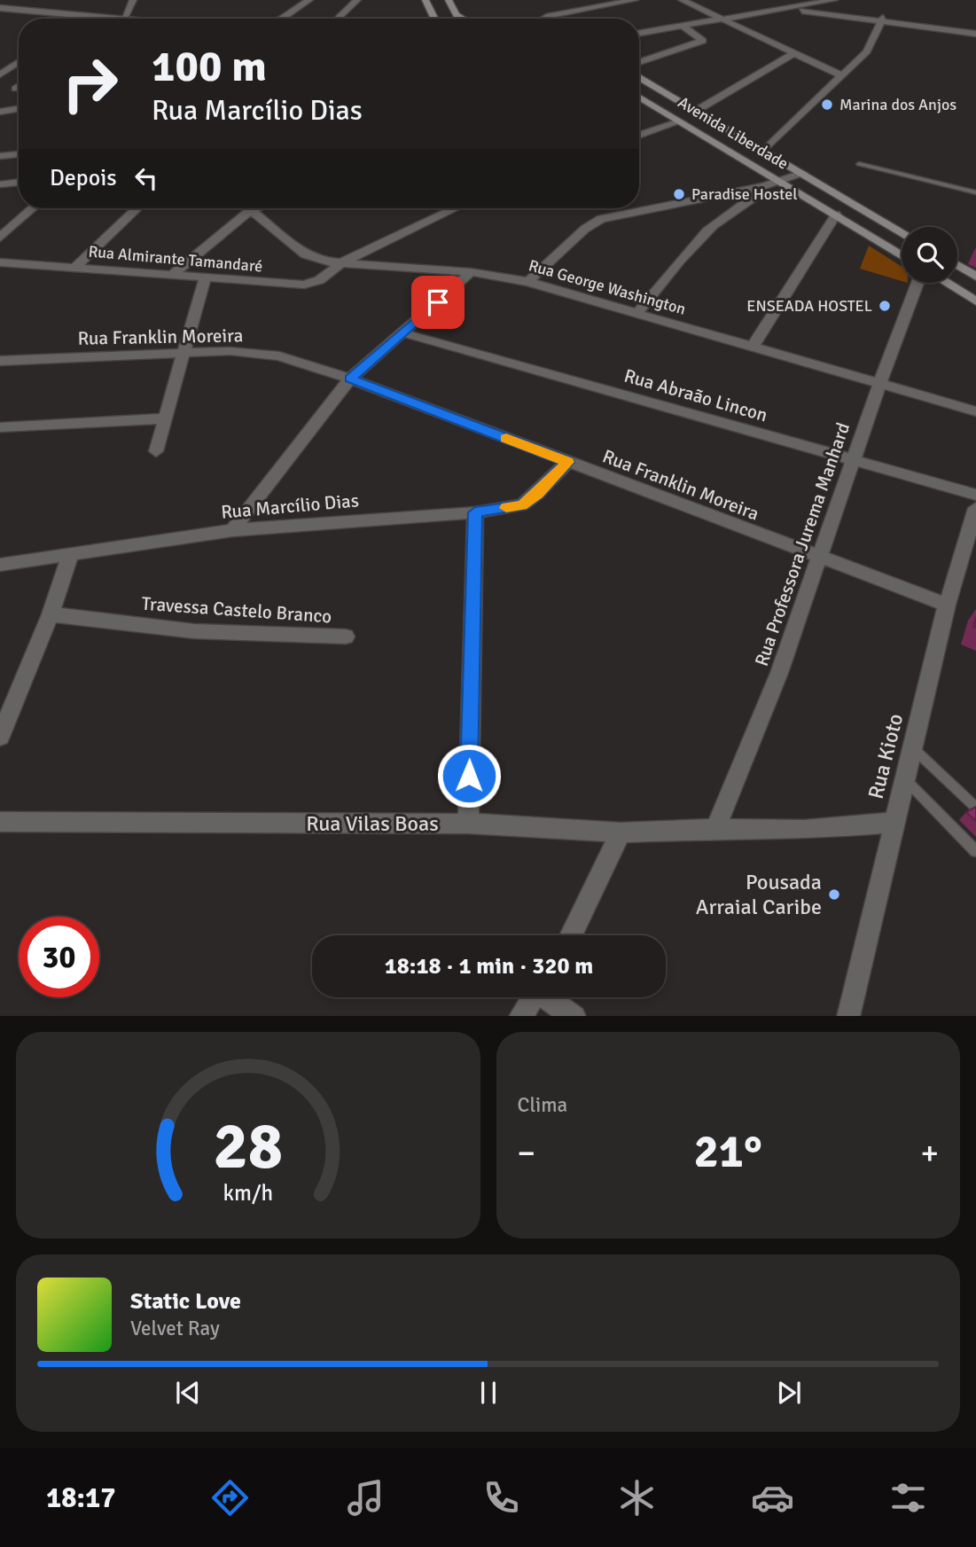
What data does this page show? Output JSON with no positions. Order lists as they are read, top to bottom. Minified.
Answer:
{"streets":{"main road":["Avenida Liberdade"],"street":["Rua Almirante Tamandaré","Rua George Washington","Rua Franklin Moreira","Rua Abraão Lincon","Rua Marcílio Dias","Rua Professora Jurema Manhard","Travessa Castelo Branco","Rua Kioto","Rua Vilas Boas"]},"crossings":[["Rua Almirante Tamandaré","Rua George Washington"],["Rua George Washington","Rua Professora Jurema Manhard"],["Rua Franklin Moreira","Rua Marcílio Dias"],["Rua Franklin Moreira","Rua Professora Jurema Manhard"],["Rua Franklin Moreira","Rua Kioto"],["Rua Abraão Lincon","Rua Professora Jurema Manhard"],["Rua Professora Jurema Manhard","Rua Vilas Boas"],["Rua Kioto","Rua Vilas Boas"]],"places":["Marina dos Anjos","Paradise Hostel","ENSEADA HOSTEL","Pousada Arraial Caribe"],"page":{"turn":["100 m","Rua Marcílio Dias"],"then":"Depois","limit":"30","trip":"18:18 · 1 min · 320 m","tile":"Clima","heat":["−","21°","+"],"song":["Static Love","Velvet Ray"],"tabs":"18:17","gauge":["28","km/h"]}}
